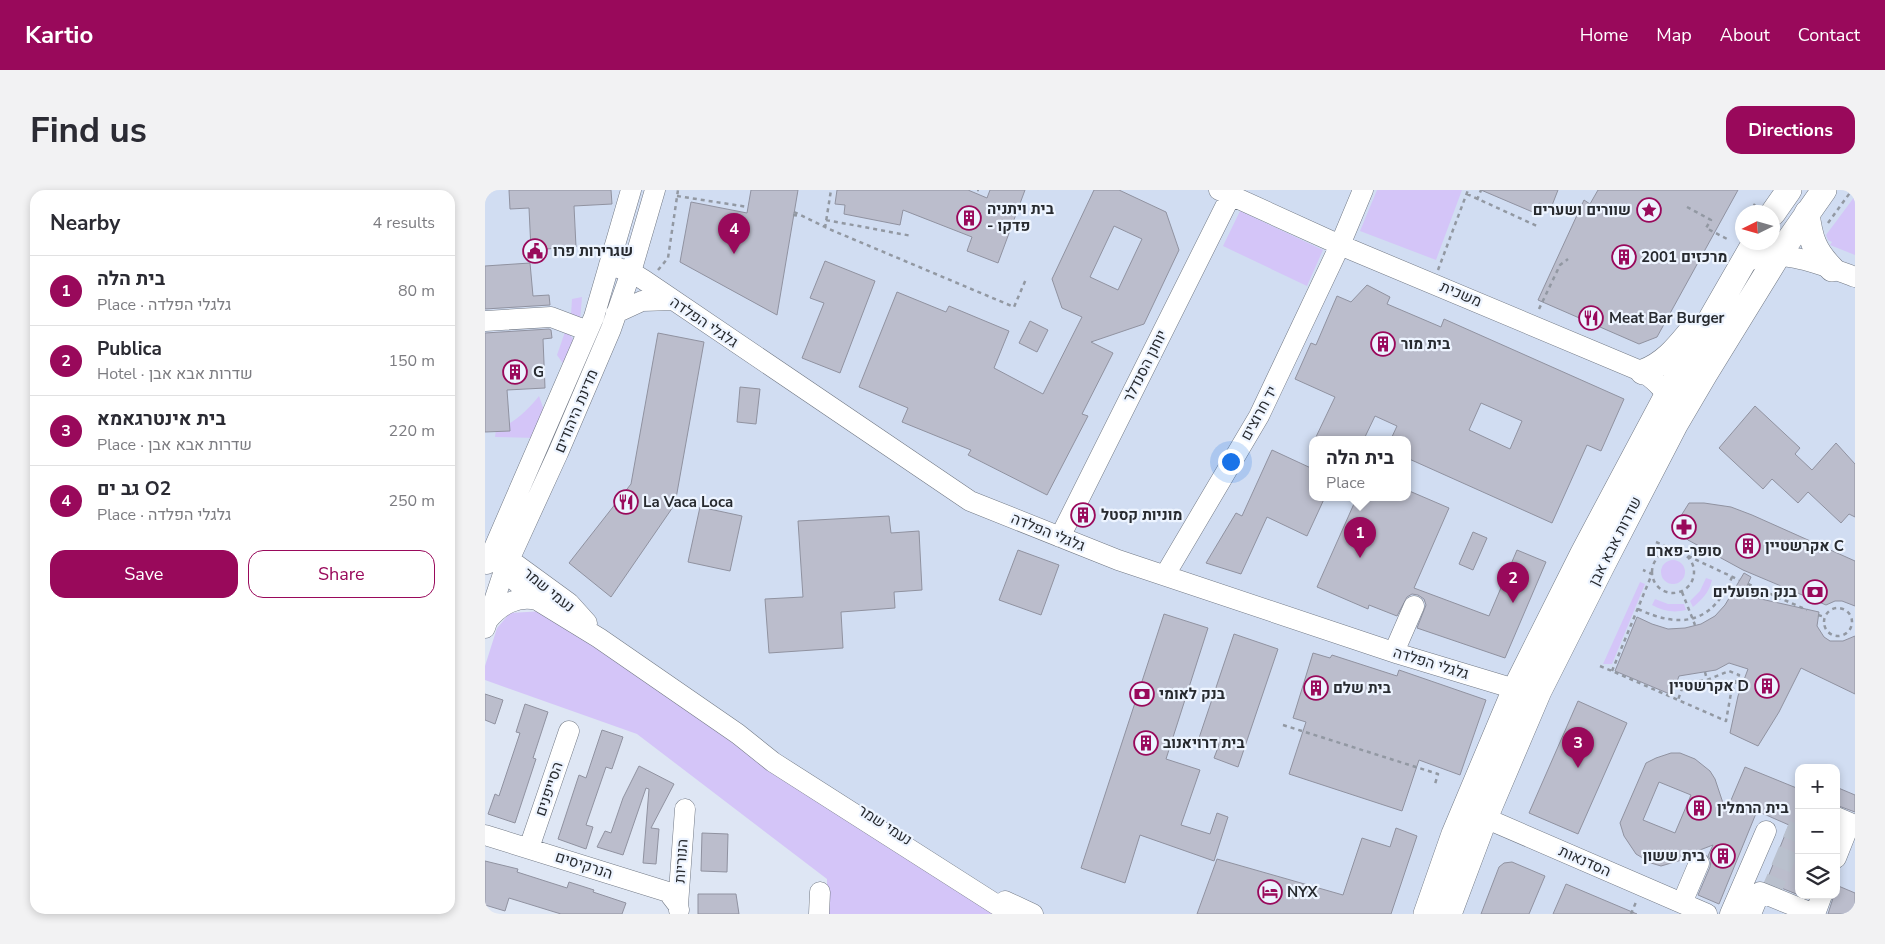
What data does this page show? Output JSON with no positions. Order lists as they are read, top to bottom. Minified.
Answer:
{"streets":{"main road":["שדרות אבא אבן"],"street":["משכית","גלגלי הפלדה","יוחנן הסנדלר","מדינת היהודים","יד חרוצים","נעמי שמר","הסייפנים","הנוריות","הסדנאות","הנרקיסים"]},"crossings":[["משכית","יוחנן הסנדלר"],["משכית","יד חרוצים"],["משכית","שדרות אבא אבן"],["גלגלי הפלדה","יוחנן הסנדלר"],["גלגלי הפלדה","מדינת היהודים"],["גלגלי הפלדה","יד חרוצים"],["גלגלי הפלדה","שדרות אבא אבן"],["מדינת היהודים","נעמי שמר"],["שדרות אבא אבן","הסדנאות"],["הסייפנים","הנרקיסים"],["הנוריות","הנרקיסים"]],"places":{"place":["שוורים ושערים"],"building":["בית ויתניה - פדקו","מרכזים 2001","בית מור","G","מוניות קסטל","אקרשטיין C","אקרשטיין D","בית שלם","בית דרויאנוב","בית הרמלין","בית ששון"],"public building":["שגרירות פרו"],"restaurant":["Meat Bar Burger","La Vaca Loca"],"pharmacy":["סופר-פארם"],"bank":["בנק הפועלים","בנק לאומי"],"hotel":["NYX"]},"north":"left","page":{"header":"Kartio","nav":["Home","Map","About","Contact"],"buttons":["Directions",["Save","Share"]],"title":"Find us","heading":["Nearby","4 results"],"pins":["4","1","2","3"],"list":[{"mark":"1","name":"בית הלה","note":"Place · גלגלי הפלדה","value":"80 m"},{"mark":"2","name":"Publica","note":"Hotel · שדרות אבא אבן","value":"150 m"},{"mark":"3","name":"בית אינטרגאמא","note":"Place · שדרות אבא אבן","value":"220 m"},{"mark":"4","name":"גב ים O2","note":"Place · גלגלי הפלדה","value":"250 m"}],"popup":["בית הלה","Place"],"map_buttons":["+","−"]}}
